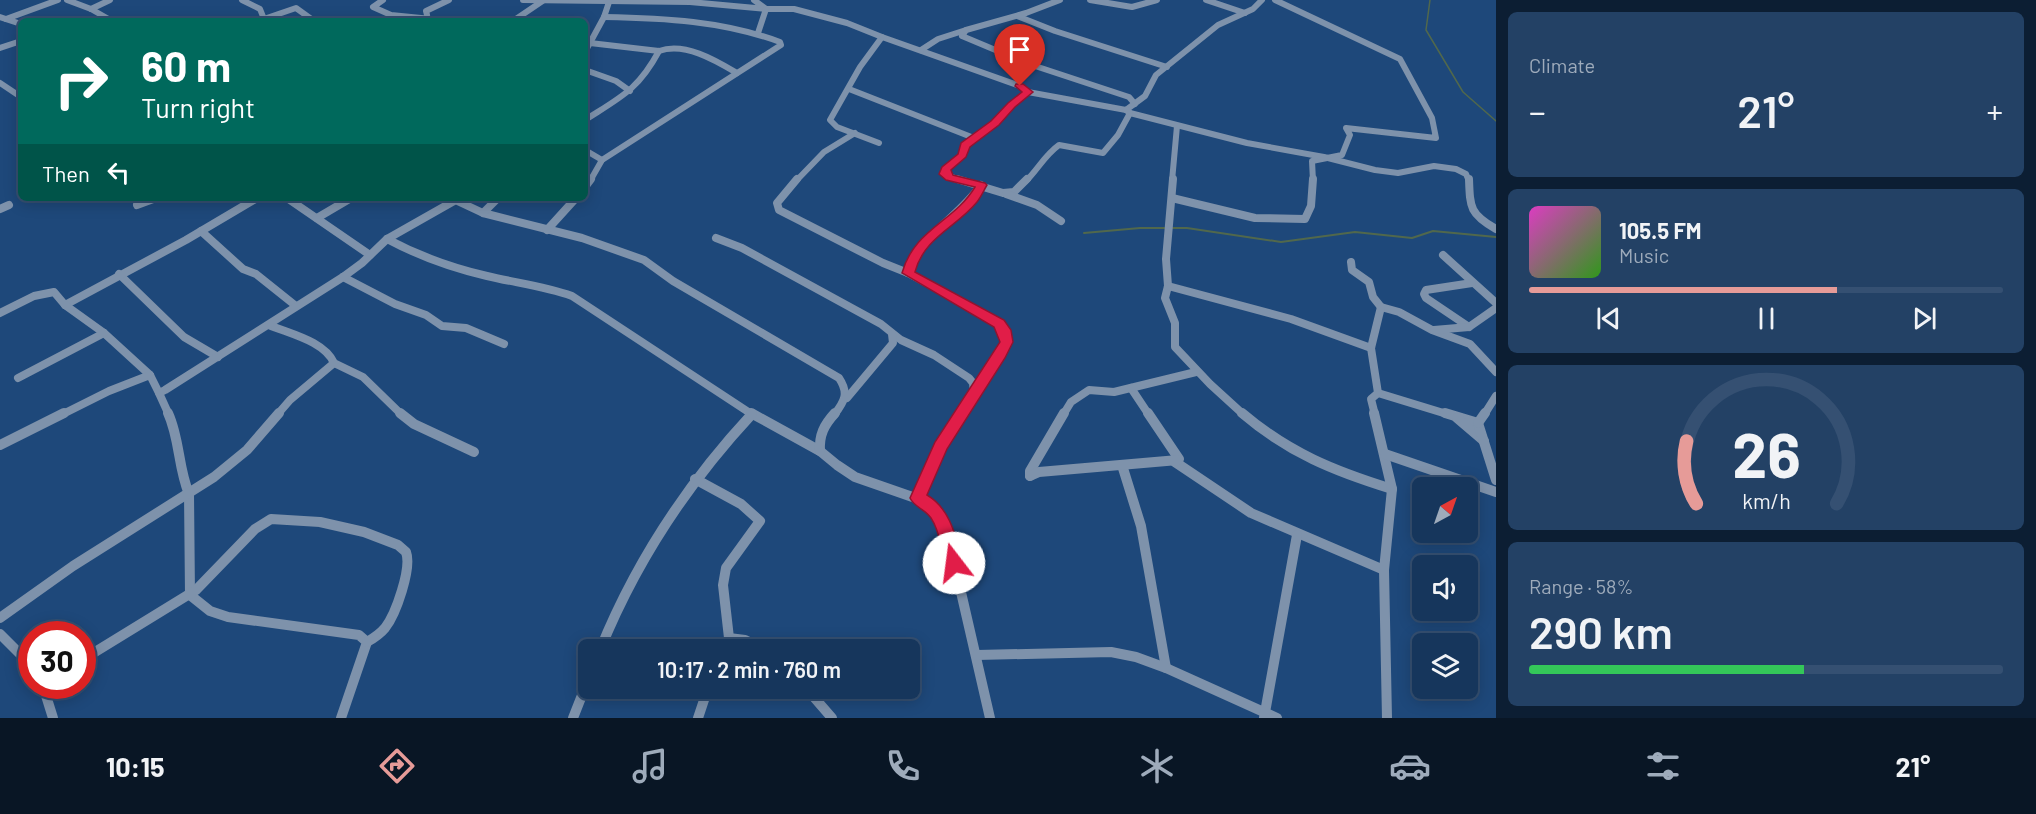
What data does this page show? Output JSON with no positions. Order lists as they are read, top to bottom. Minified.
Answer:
{"north":"top right","page":{"tile":["Climate",["Range · 58%","290 km"]],"turn":["60 m","Turn right"],"heat":["−","21°","+"],"then":"Then","song":["105.5 FM","Music"],"limit":"30","trip":"10:17 · 2 min · 760 m","tabs":["10:15","21°"],"gauge":["26","km/h"]}}
